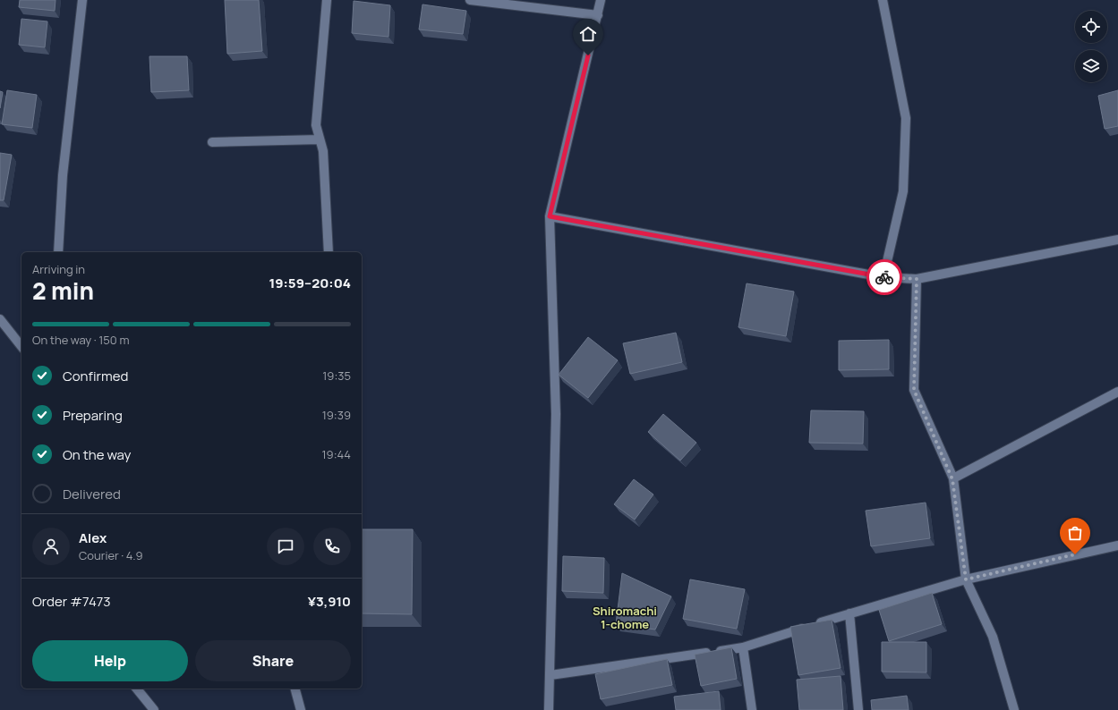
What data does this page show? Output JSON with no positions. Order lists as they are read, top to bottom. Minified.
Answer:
{"districts":["Shiromachi 1-chome"],"page":{"heading":["2 min","Arriving in","19:59–20:04"],"panel":["Alex","Courier · 4.9","Order #7473","¥3,910"],"bar":"On the way · 150 m","list":[["Confirmed","19:35"],["Preparing","19:39"],["On the way","19:44"],"Delivered"],"buttons":["Help","Share"]}}
